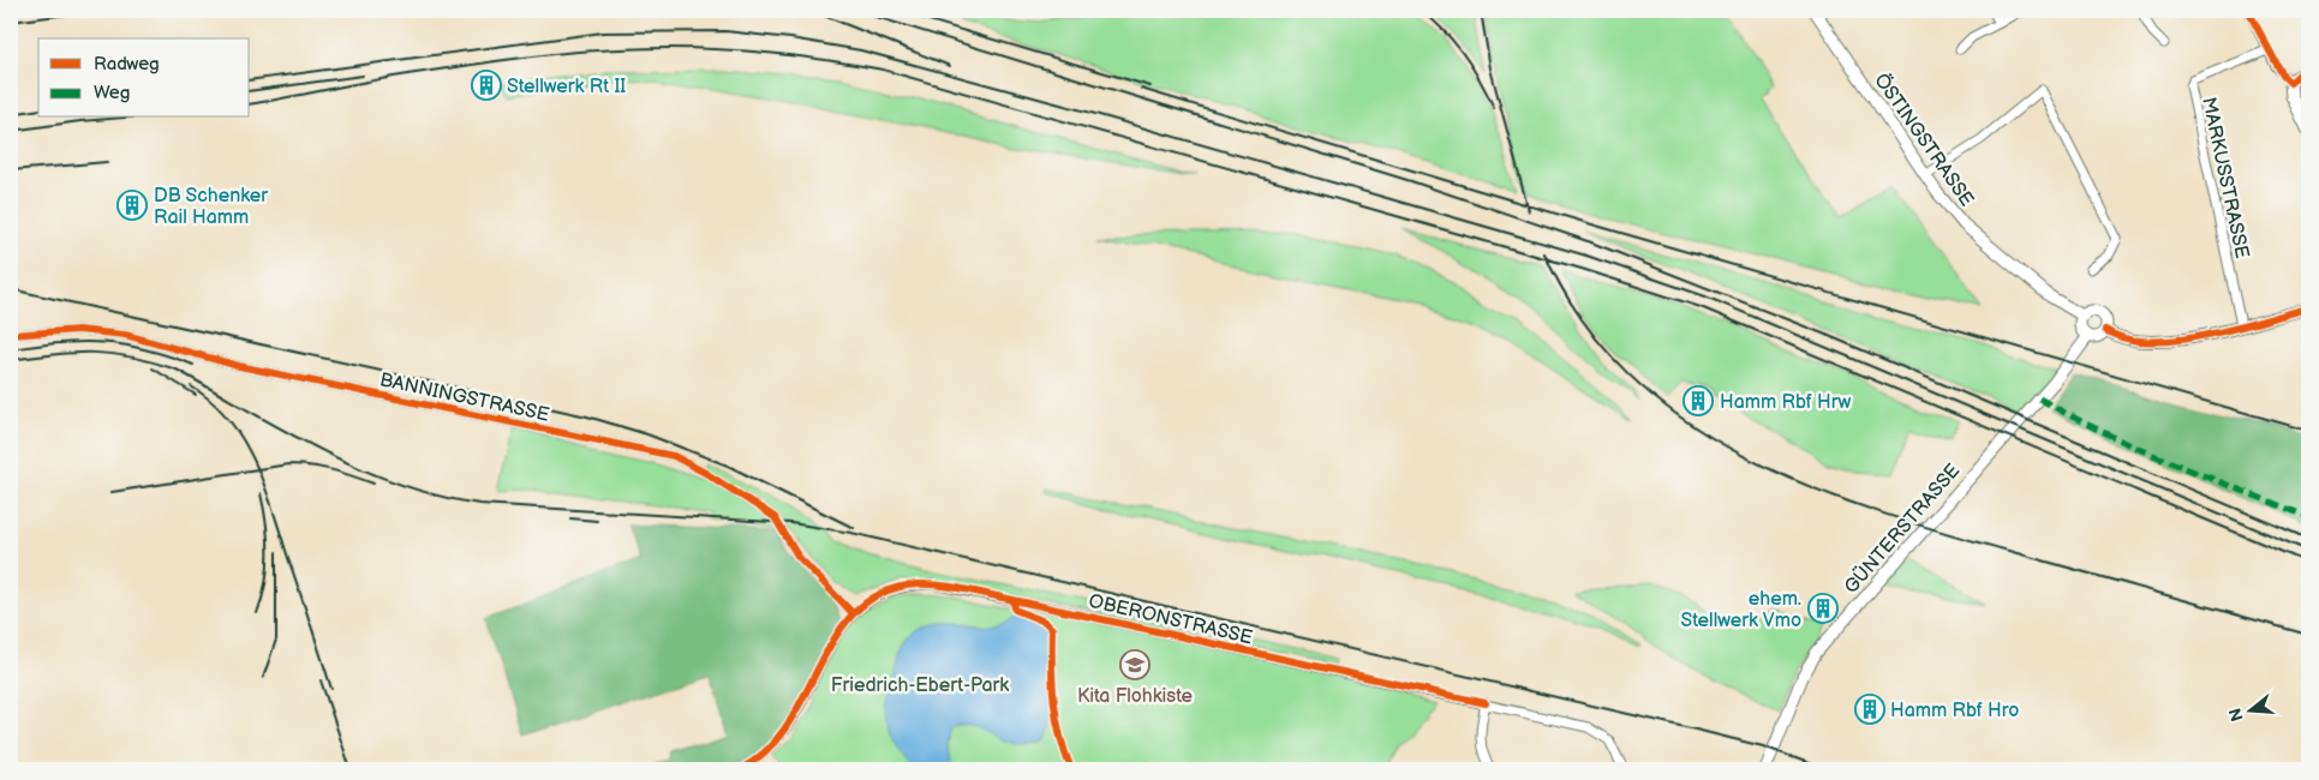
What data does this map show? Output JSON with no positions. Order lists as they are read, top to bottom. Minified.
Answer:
{"streets":{"street":["ÖSTINGSTRASSE","MARKUSSTRASSE","BANNINGSTRASSE","GÜNTERSTRASSE","OBERONSTRASSE"]},"crossings":[["ÖSTINGSTRASSE","GÜNTERSTRASSE"],["BANNINGSTRASSE","OBERONSTRASSE"]],"parks":["Friedrich-Ebert-Park"],"places":{"building":["Stellwerk Rt II","DB Schenker Rail Hamm","Hamm Rbf Hrw","ehem. Stellwerk Vmo","Hamm Rbf Hro"],"school or university":["Kita Flohkiste"]},"legend":["Radweg","Weg"],"north":"left"}
